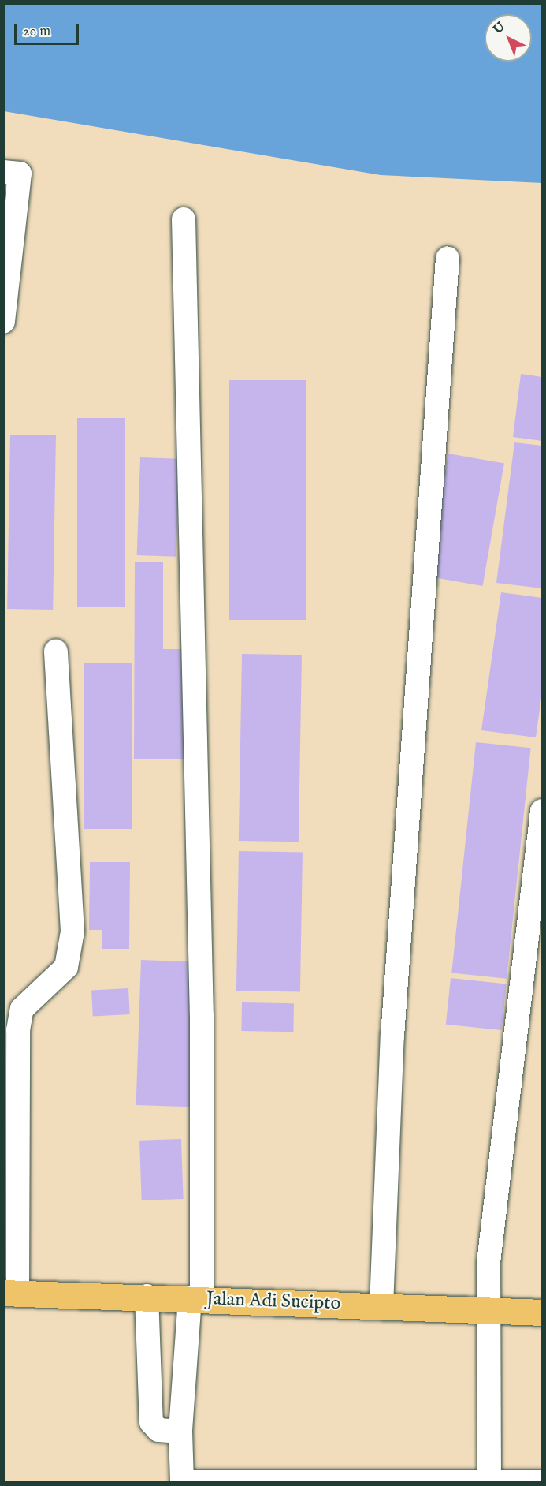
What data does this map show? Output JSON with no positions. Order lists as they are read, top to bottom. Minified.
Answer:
{"streets":{"main road":["Jalan Adi Sucipto"]},"scale_bar":"20 m","north":"top left"}
